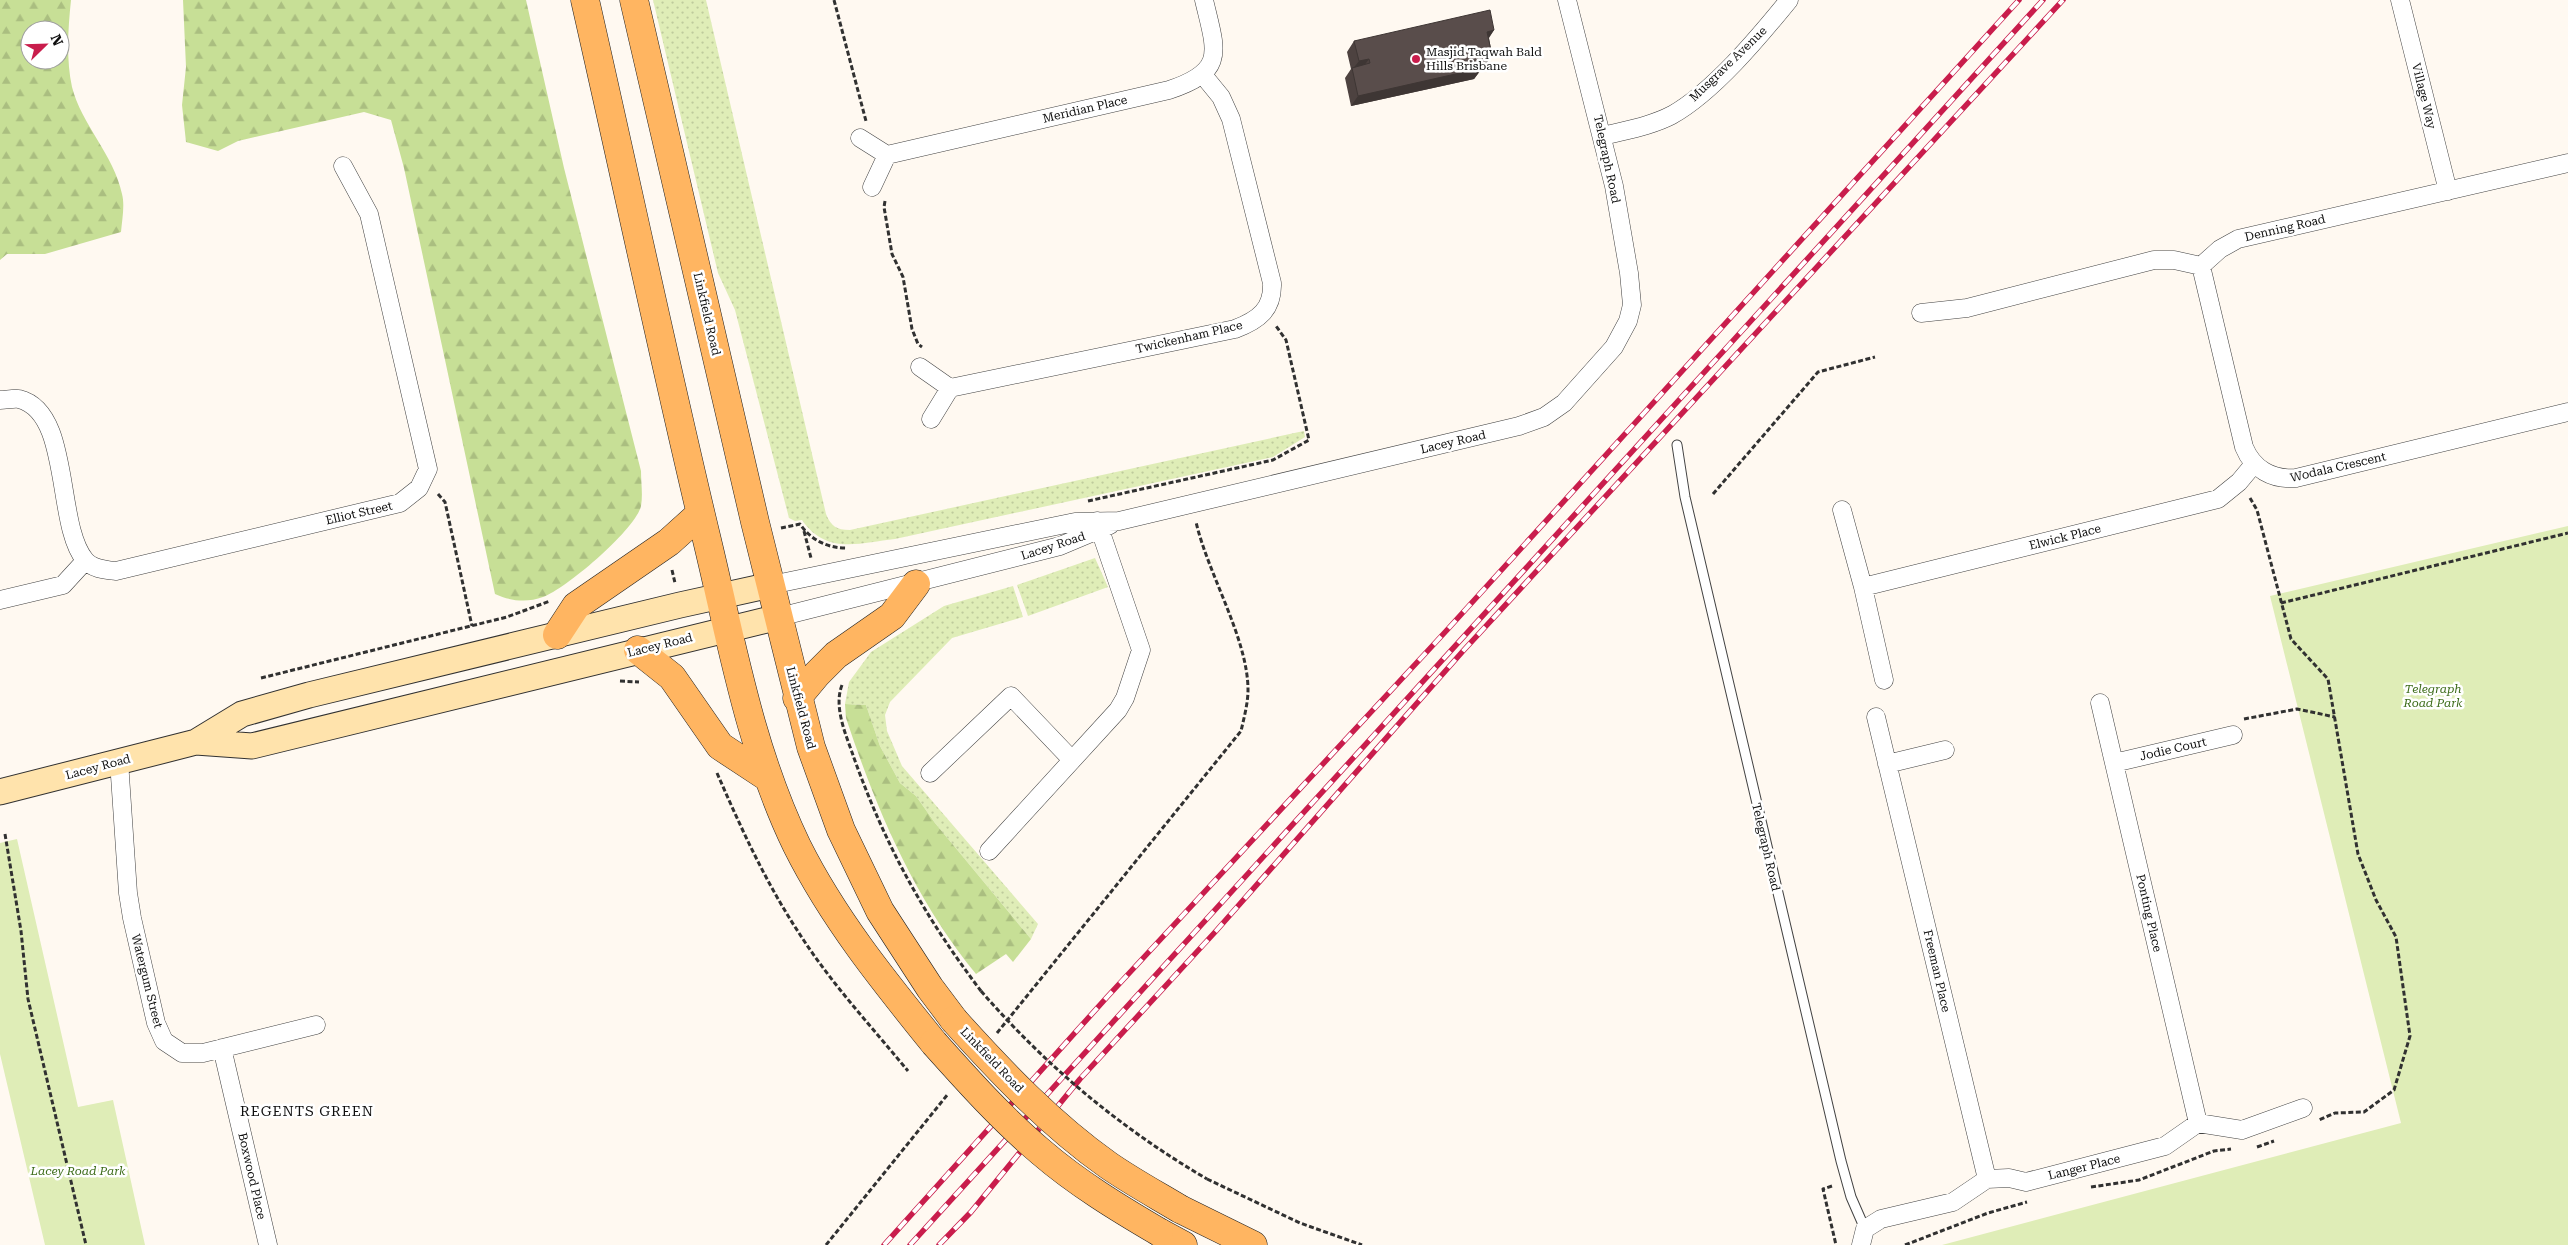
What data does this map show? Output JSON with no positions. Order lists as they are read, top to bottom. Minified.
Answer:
{"streets":{"main road":["Linkfield Road"],"street":["Musgrave Avenue","Village Way","Meridian Place","Telegraph Road","Denning Road","Twickenham Place","Lacey Road","Wodala Crescent","Elliot Street","Elwick Place","Jodie Court","Ponting Place","Freeman Place","Watergum Street","Langer Place","Boxwood Place"]},"crossings":[["Musgrave Avenue","Telegraph Road"],["Village Way","Denning Road"],["Telegraph Road","Lacey Road"],["Linkfield Road","Lacey Road"],["Lacey Road","Watergum Street"],["Wodala Crescent","Elwick Place"],["Jodie Court","Ponting Place"],["Ponting Place","Langer Place"],["Freeman Place","Langer Place"],["Watergum Street","Boxwood Place"]],"districts":["REGENTS GREEN"],"parks":["Telegraph Road Park","Lacey Road Park"],"places":["Masjid Taqwah Bald Hills Brisbane"],"north":"top right"}
